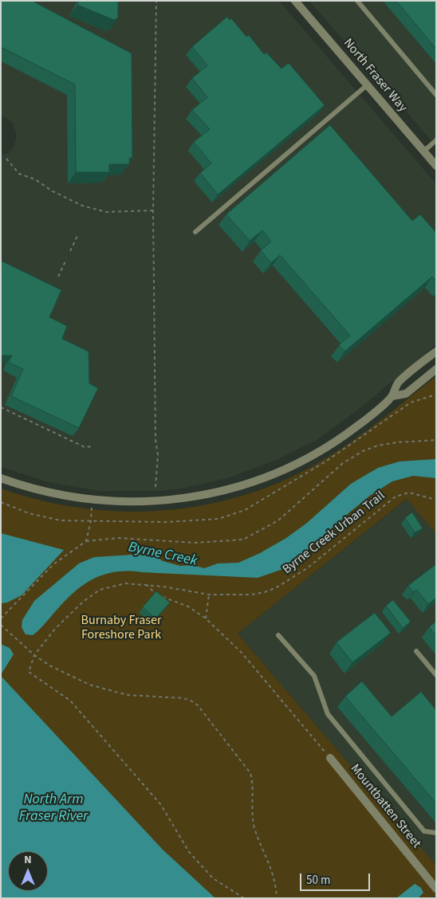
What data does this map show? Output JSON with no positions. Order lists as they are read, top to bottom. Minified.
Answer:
{"streets":{"street":["North Fraser Way","Mountbatten Street"],"path":["Byrne Creek Urban Trail"]},"water":["Byrne Creek","North Arm Fraser River"],"parks":["Burnaby Fraser Foreshore Park"],"scale_bar":"50 m","north":"top"}
